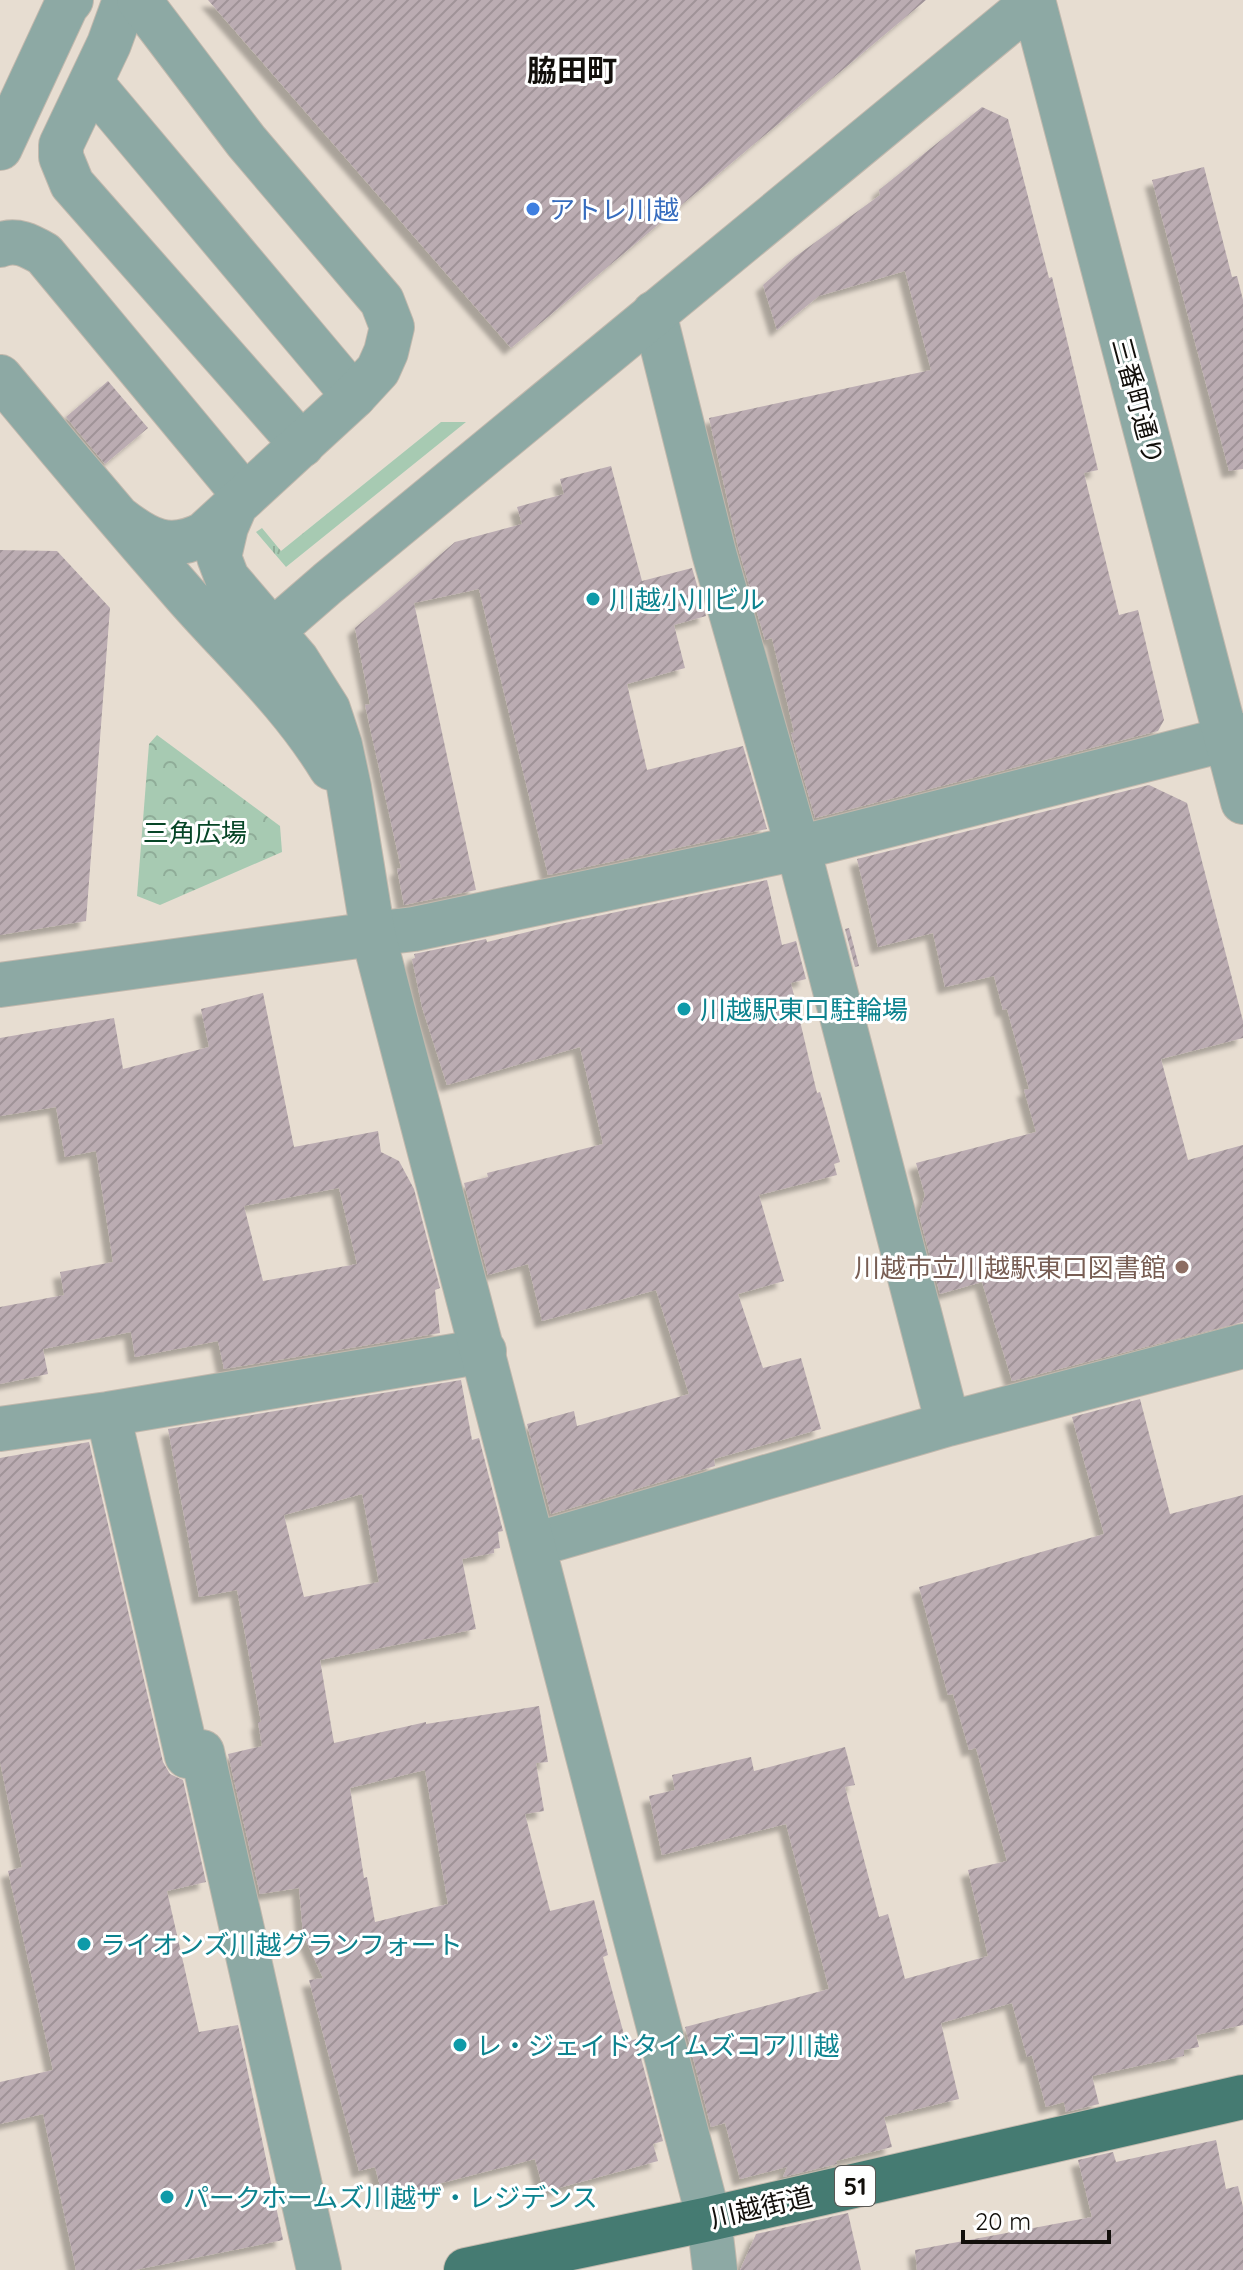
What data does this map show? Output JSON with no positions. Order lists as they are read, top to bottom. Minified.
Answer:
{"streets":{"main road":["51","川越街道"],"street":["三番町通り"]},"districts":["脇田町"],"parks":["三角広場"],"places":["アトレ川越","川越小川ビル","川越駅東口駐輪場","川越市立川越駅東口図書館","ライオンズ川越グランフォート","レ・ジェイドタイムズコア川越","パークホームズ川越ザ・レジデンス"],"scale_bar":"20 m"}
